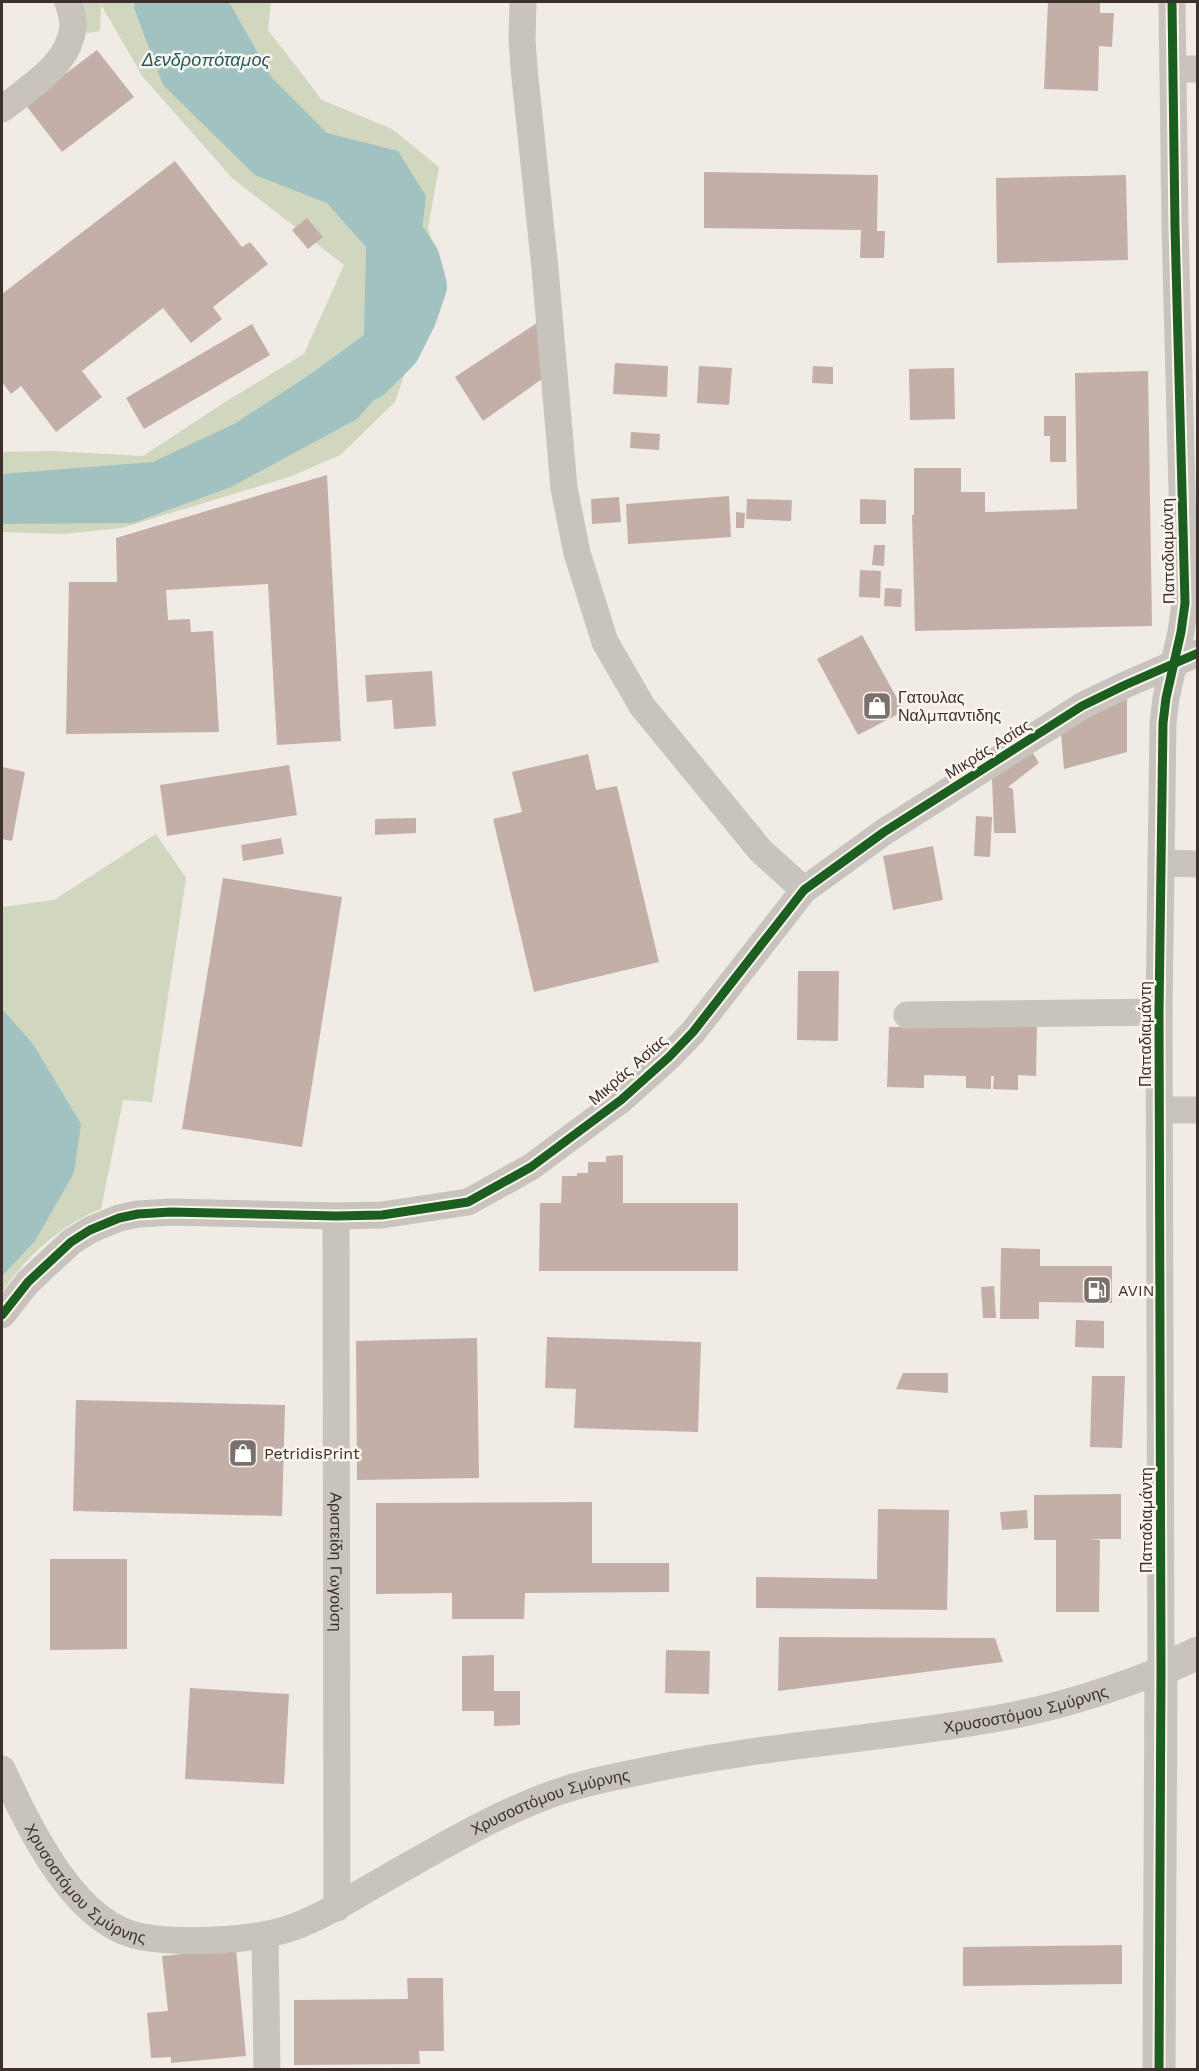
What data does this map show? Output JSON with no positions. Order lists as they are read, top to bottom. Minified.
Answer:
{"streets":{"street":["Παπαδιαμάντη","Μικράς Ασίας","Αριστείδη Γωγούση","Χρυσοστόμου Σμύρνης"]},"crossings":[["Παπαδιαμάντη","Μικράς Ασίας"],["Παπαδιαμάντη","Χρυσοστόμου Σμύρνης"],["Μικράς Ασίας","Αριστείδη Γωγούση"],["Αριστείδη Γωγούση","Χρυσοστόμου Σμύρνης"]],"water":["Δενδροπόταμος"],"places":{"shop":["Γατουλας Ναλμπαντιδης","PetridisPrint"],"fuel station":["AVIN"]}}
